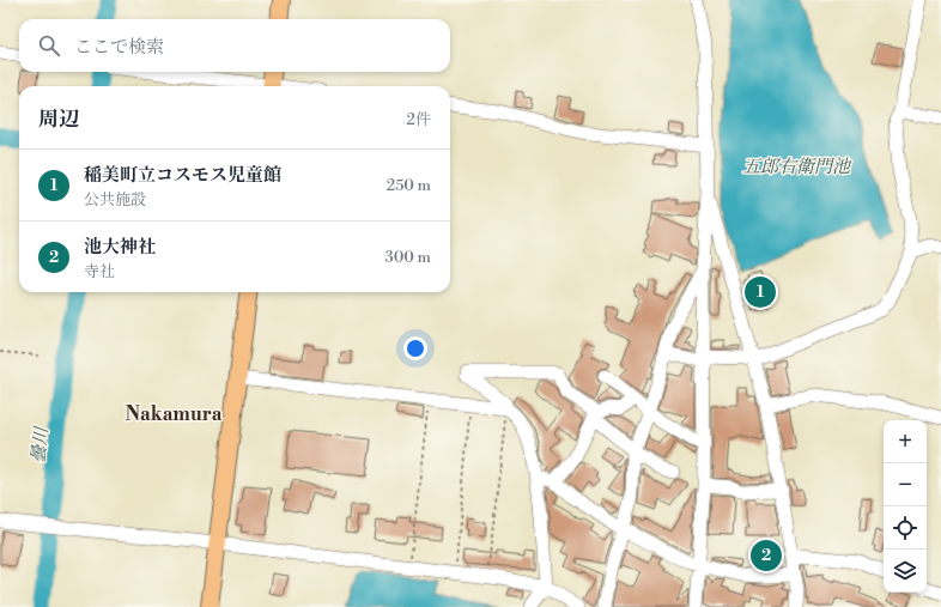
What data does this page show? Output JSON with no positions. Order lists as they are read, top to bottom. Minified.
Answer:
{"districts":["Nakamura"],"water":["五郎右衛門池","曇川"],"page":{"search":"ここで検索","heading":["周辺","2件"],"list":[{"mark":"1","name":"稲美町立コスモス児童館","note":"公共施設","value":"250 m"},{"mark":"2","name":"池大神社","note":"寺社","value":"300 m"}],"pins":["1","2"],"map_buttons":["+","−"]}}
